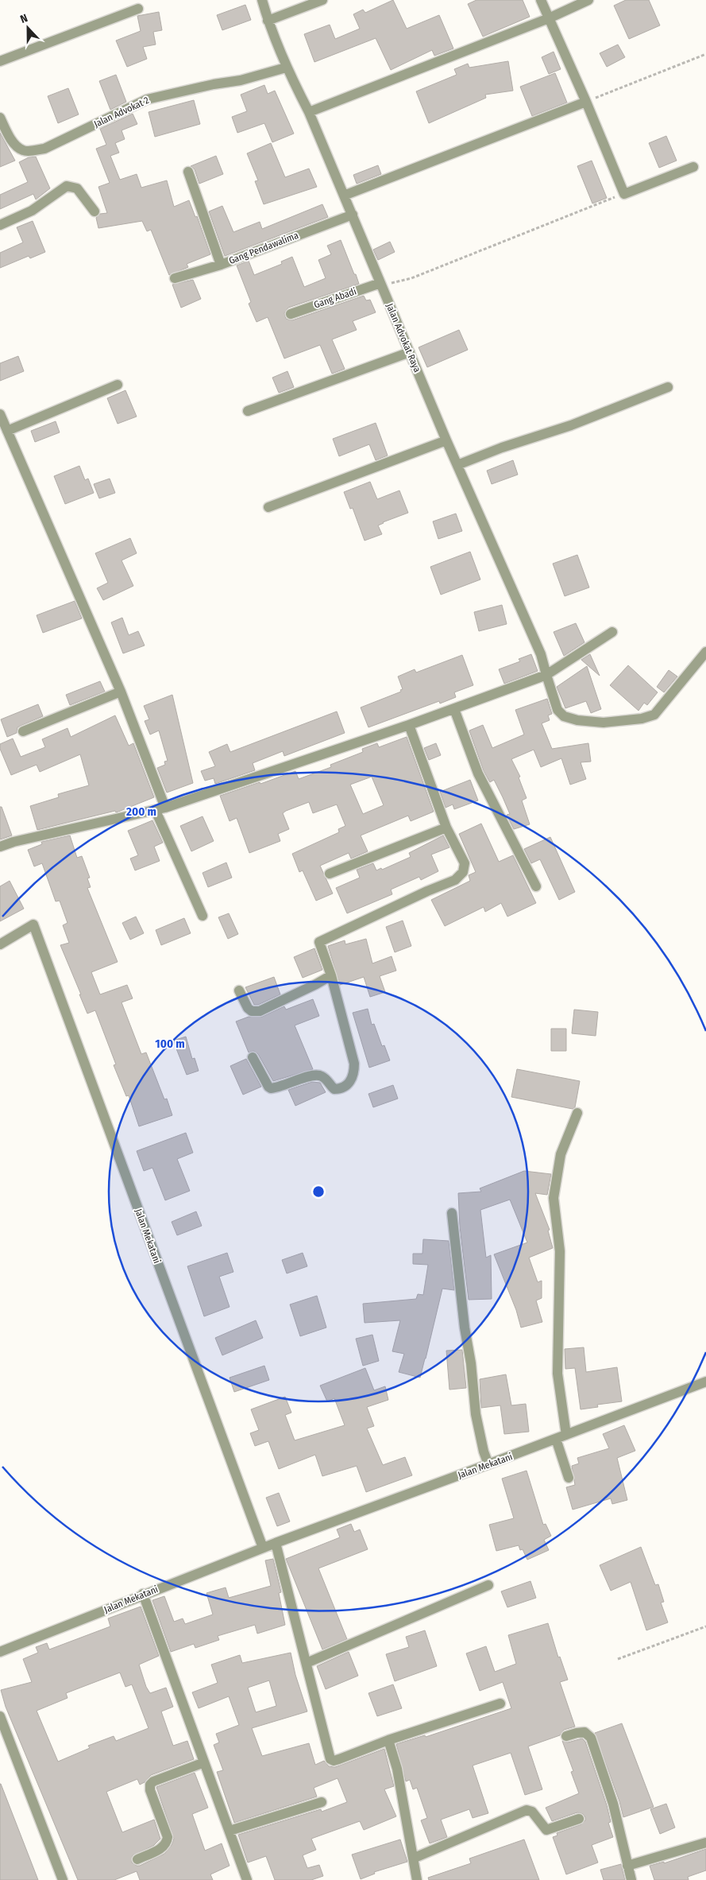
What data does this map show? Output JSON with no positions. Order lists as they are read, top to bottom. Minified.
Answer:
{"streets":{"street":["Jalan Advokat 2","Gang Pendawalima","Gang Abadi","Jalan Advokat Raya","Jalan Mekatani"]},"crossings":[["Jalan Advokat 2","Jalan Advokat Raya"],["Gang Pendawalima","Jalan Advokat Raya"],["Gang Abadi","Jalan Advokat Raya"]],"north":"top","rings":["200 m","100 m"]}
